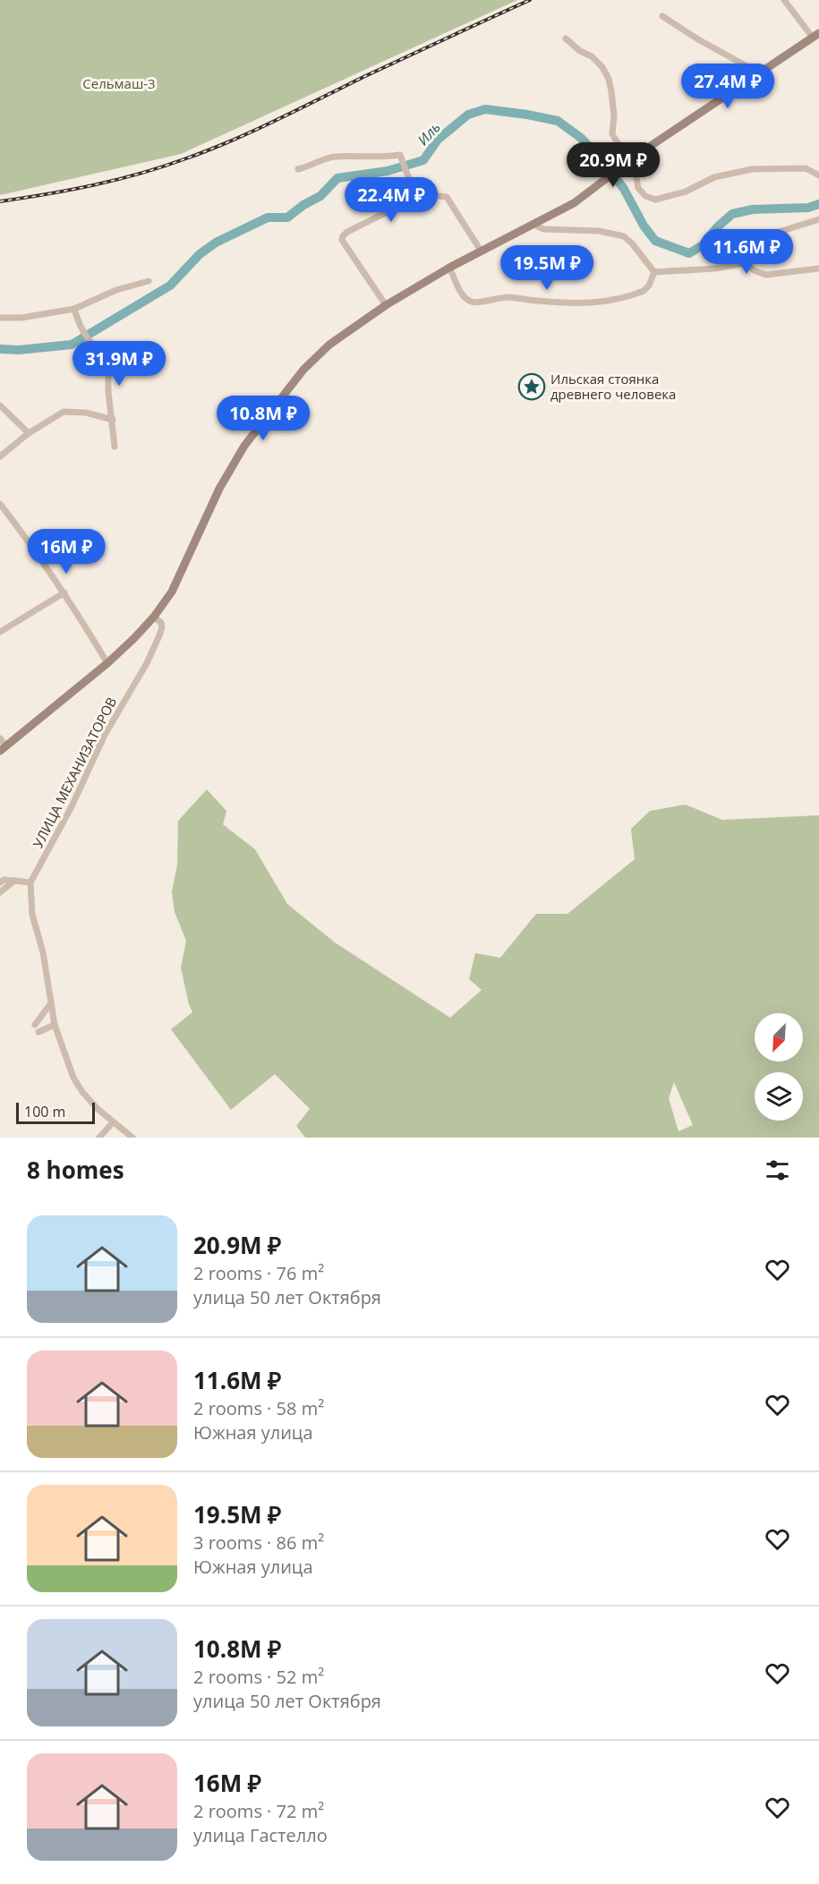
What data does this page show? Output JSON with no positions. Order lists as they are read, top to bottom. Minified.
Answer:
{"streets":{"street":["УЛИЦА МЕХАНИЗАТОРОВ"]},"water":["Иль"],"parks":["Сельмаш-3"],"places":{"place":["Ильская стоянка древнего человека"]},"scale_bar":"100 m","north":"bottom left","page":{"price":["27.4M ₽","20.9M ₽","22.4M ₽","11.6M ₽","19.5M ₽","31.9M ₽","10.8M ₽","16M ₽"],"scale":"100 m","heading":"8 homes","list":[{"name":"20.9M ₽","note":"2 rooms · 76 m² · улица 50 лет Октября"},{"name":"11.6M ₽","note":"2 rooms · 58 m² · Южная улица"},{"name":"19.5M ₽","note":"3 rooms · 86 m² · Южная улица"},{"name":"10.8M ₽","note":"2 rooms · 52 m² · улица 50 лет Октября"},{"name":"16M ₽","note":"2 rooms · 72 m² · улица Гастелло"}]}}
